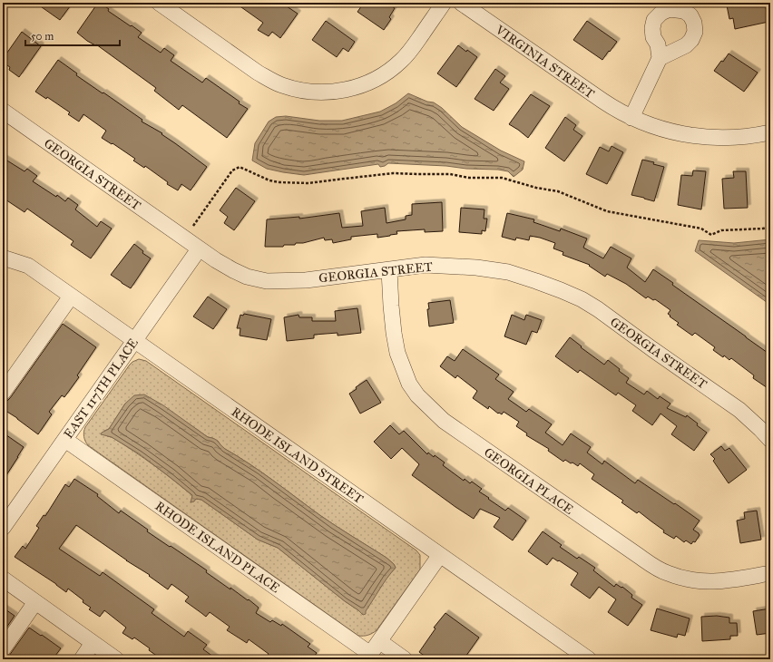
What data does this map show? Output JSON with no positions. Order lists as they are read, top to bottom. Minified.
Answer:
{"streets":{"street":["VIRGINIA STREET","GEORGIA STREET","EAST 117TH PLACE","RHODE ISLAND STREET","GEORGIA PLACE","RHODE ISLAND PLACE"]},"crossings":[["GEORGIA STREET","EAST 117TH PLACE"],["GEORGIA STREET","GEORGIA PLACE"],["EAST 117TH PLACE","RHODE ISLAND STREET"],["EAST 117TH PLACE","RHODE ISLAND PLACE"]],"scale_bar":"50 m"}
